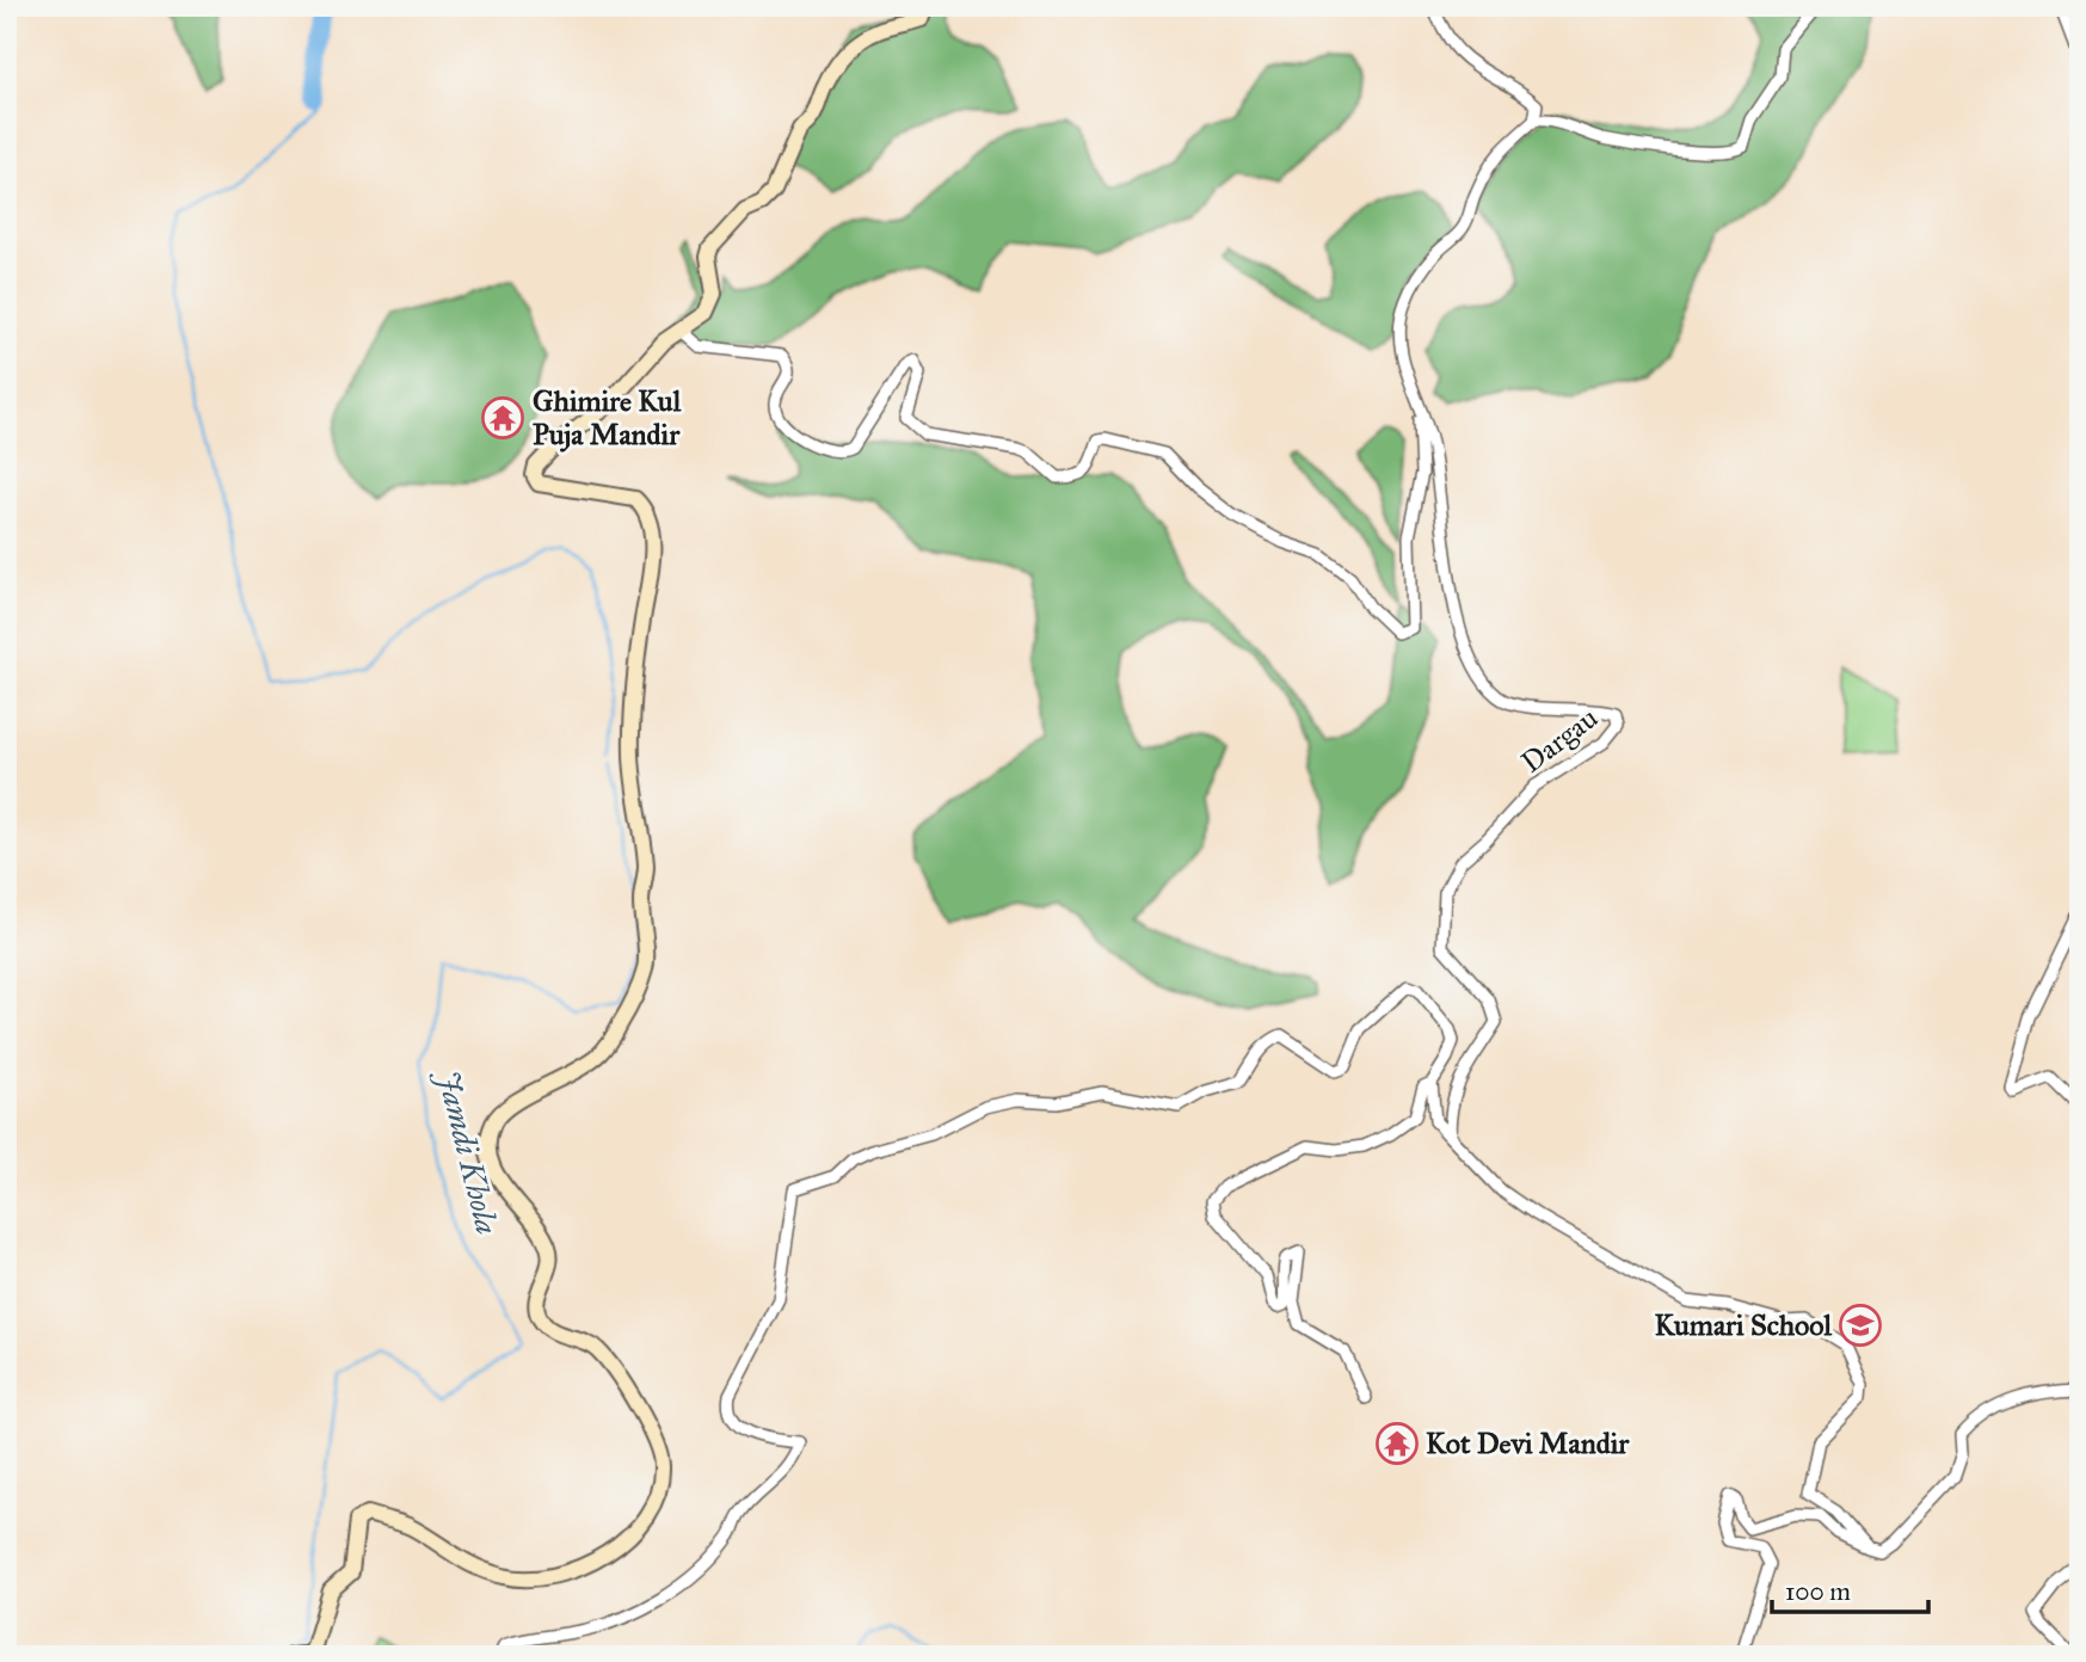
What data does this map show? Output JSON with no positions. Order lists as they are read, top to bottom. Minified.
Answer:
{"streets":{"street":["Dargau"]},"water":["Jamdi Khola"],"places":{"temple":["Ghimire Kul Puja Mandir","Kot Devi Mandir"],"school or university":["Kumari School"]},"scale_bar":"100 m"}
